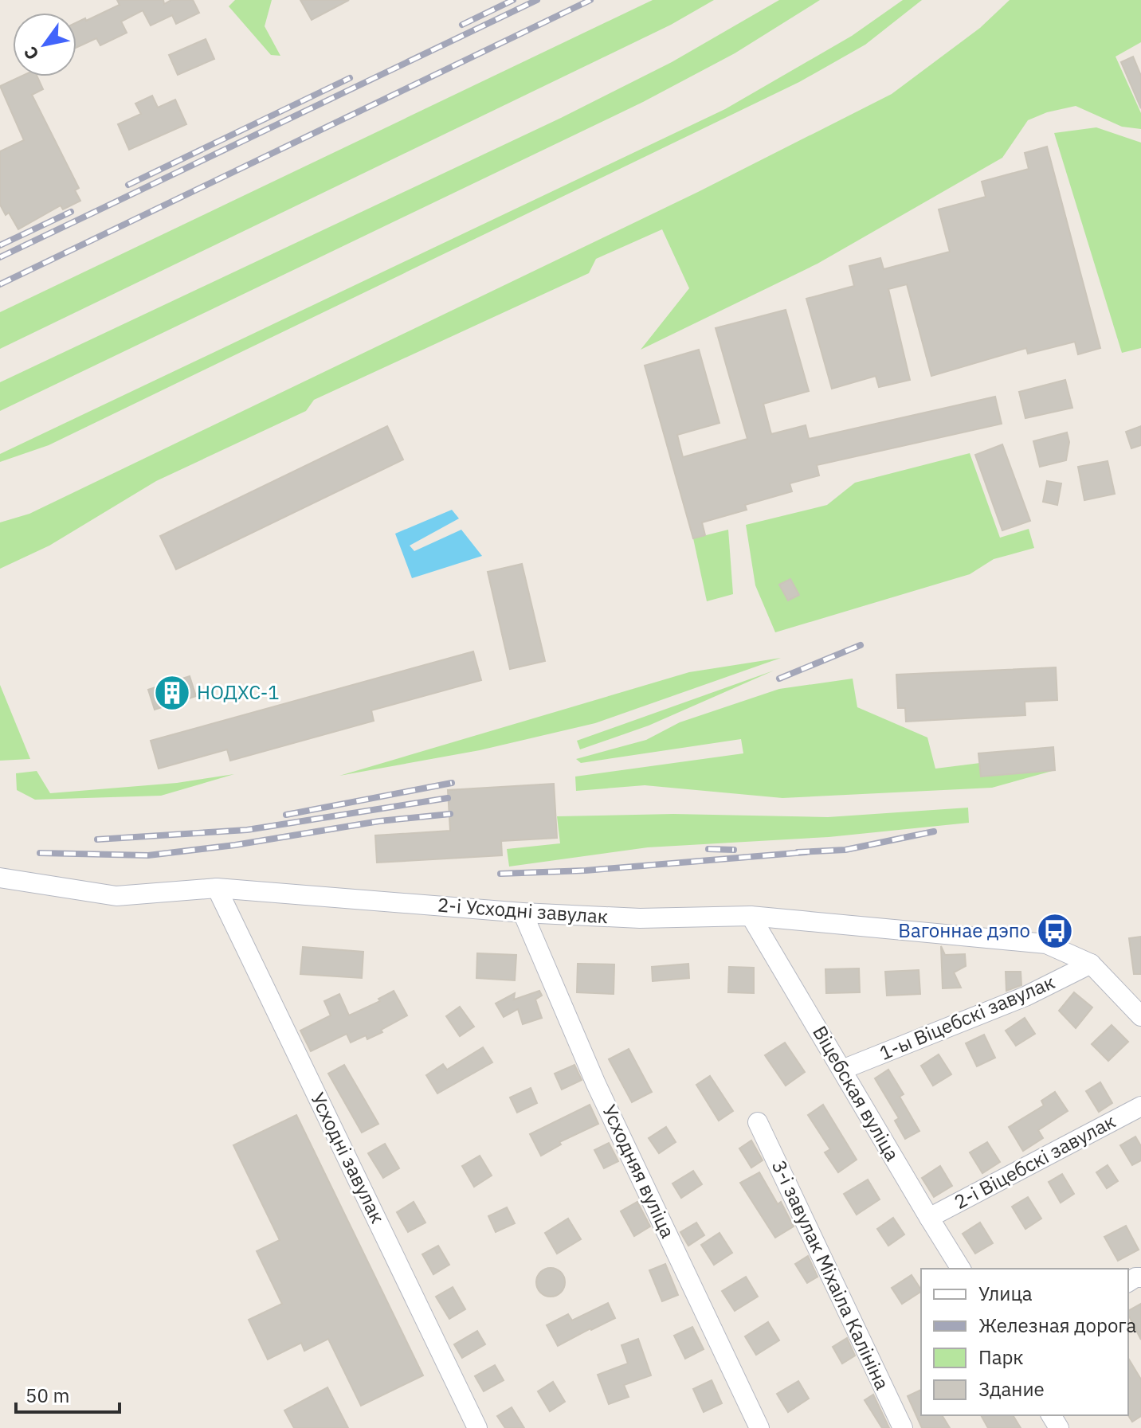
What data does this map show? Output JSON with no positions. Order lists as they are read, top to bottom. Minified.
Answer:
{"streets":{"street":["2-і Усходні завулак","1-ы Віцебскі завулак","Віцебская вуліца","Усходні завулак","2-і Віцебскі завулак","Усходняя вуліца","3-і завулак Міхаіла Калініна"]},"crossings":[["2-і Усходні завулак","1-ы Віцебскі завулак"],["2-і Усходні завулак","Віцебская вуліца"],["2-і Усходні завулак","Усходні завулак"],["2-і Усходні завулак","Усходняя вуліца"],["1-ы Віцебскі завулак","Віцебская вуліца"],["Віцебская вуліца","2-і Віцебскі завулак"]],"places":{"building":["НОДХС-1"],"bus stop":["Вагоннае дэпо"]},"legend":["Улица","Железная дорога","Парк","Здание"],"scale_bar":"50 m","north":"bottom left"}
